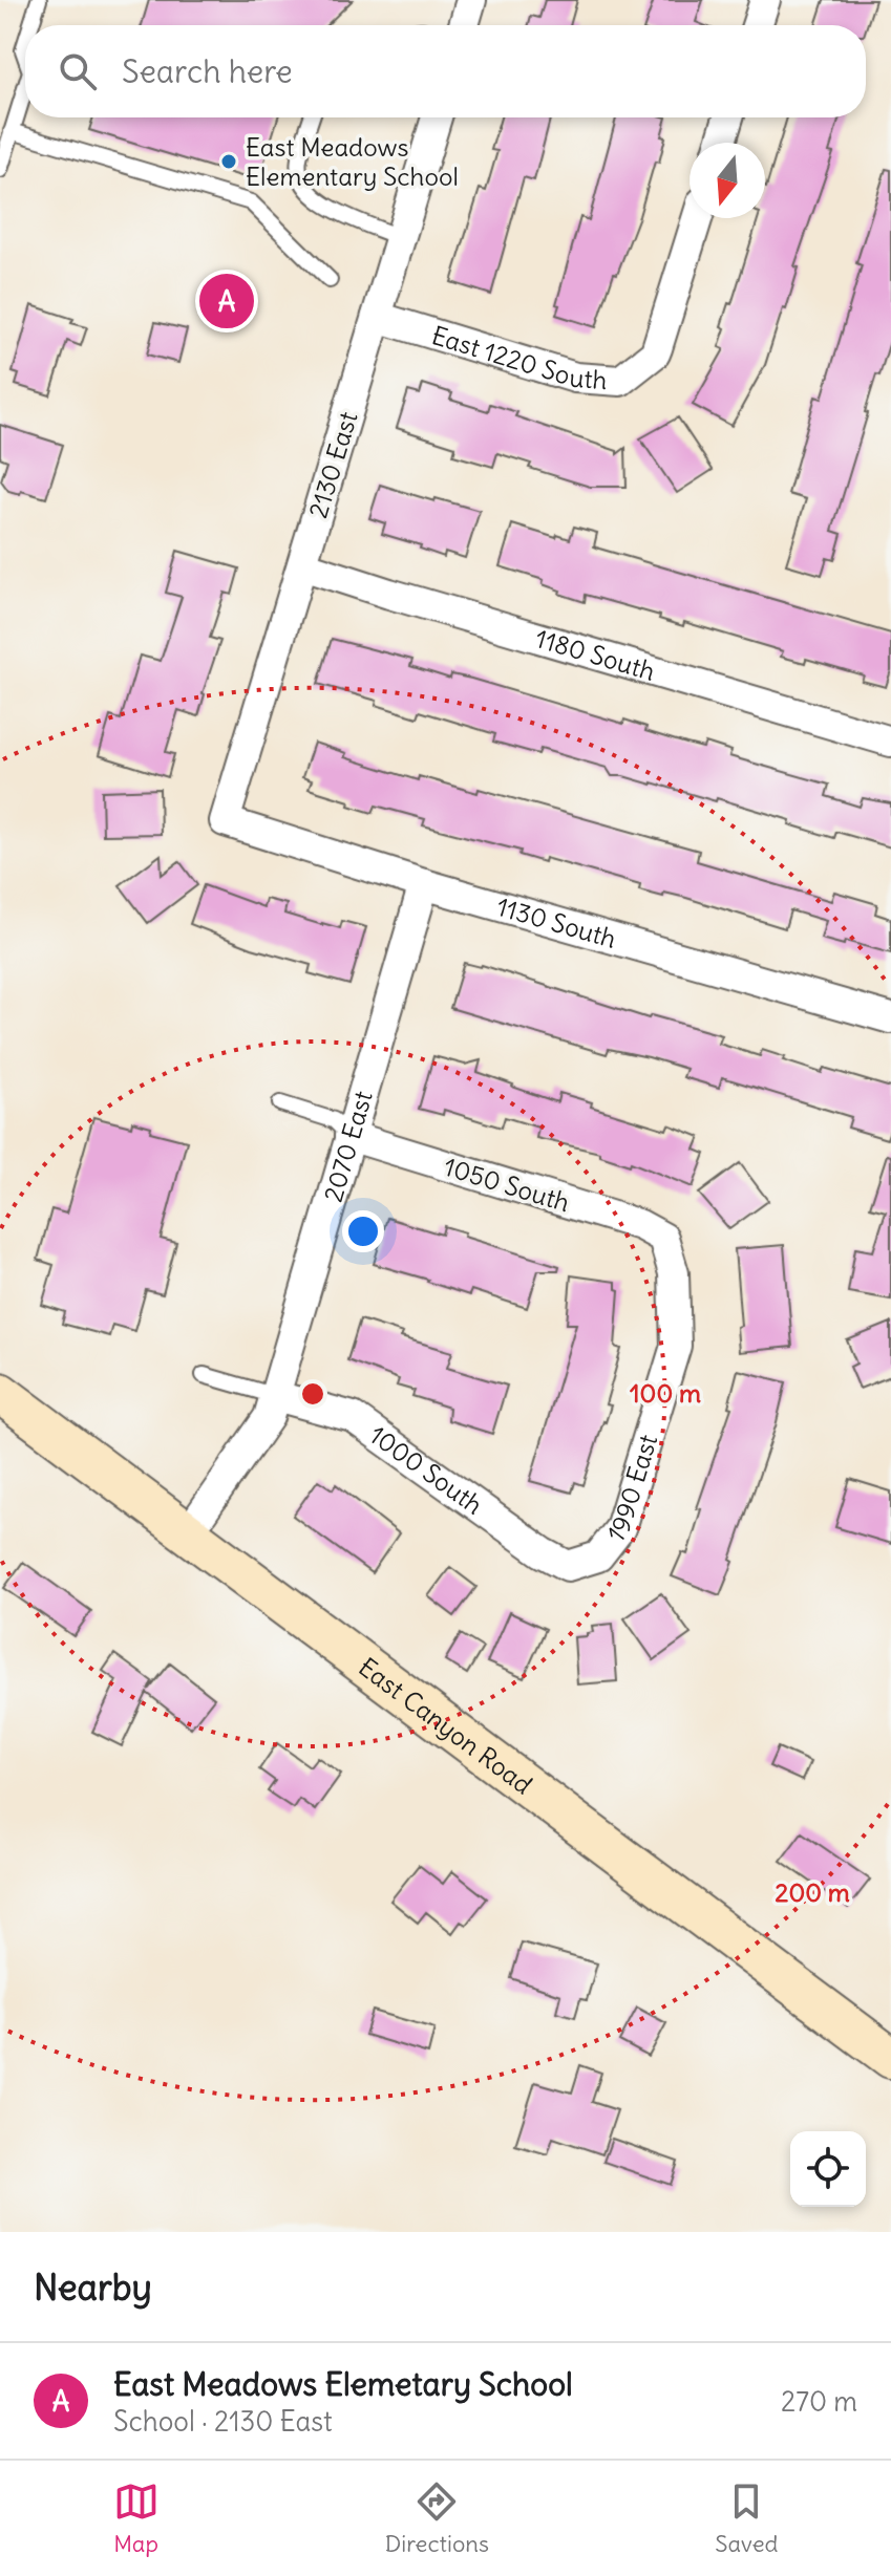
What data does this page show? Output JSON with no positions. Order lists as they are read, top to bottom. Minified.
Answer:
{"streets":{"main road":["East Canyon Road"],"street":["East 1220 South","2130 East","1180 South","1130 South","2070 East","1050 South","1000 South","1990 East"]},"crossings":[["East 1220 South","2130 East"],["2130 East","1180 South"],["2130 East","1130 South"],["1130 South","2070 East"],["2070 East","1050 South"],["2070 East","1000 South"],["2070 East","East Canyon Road"],["1050 South","1990 East"],["1000 South","1990 East"]],"places":["East Meadows Elementary School"],"north":"bottom","page":{"search":"Search here","pins":"A","heading":"Nearby","list":[{"mark":"A","name":"East Meadows Elemetary School","note":"School · 2130 East","value":"270 m"}],"nav":["Map","Directions","Saved"]},"rings":["100 m","200 m"]}
